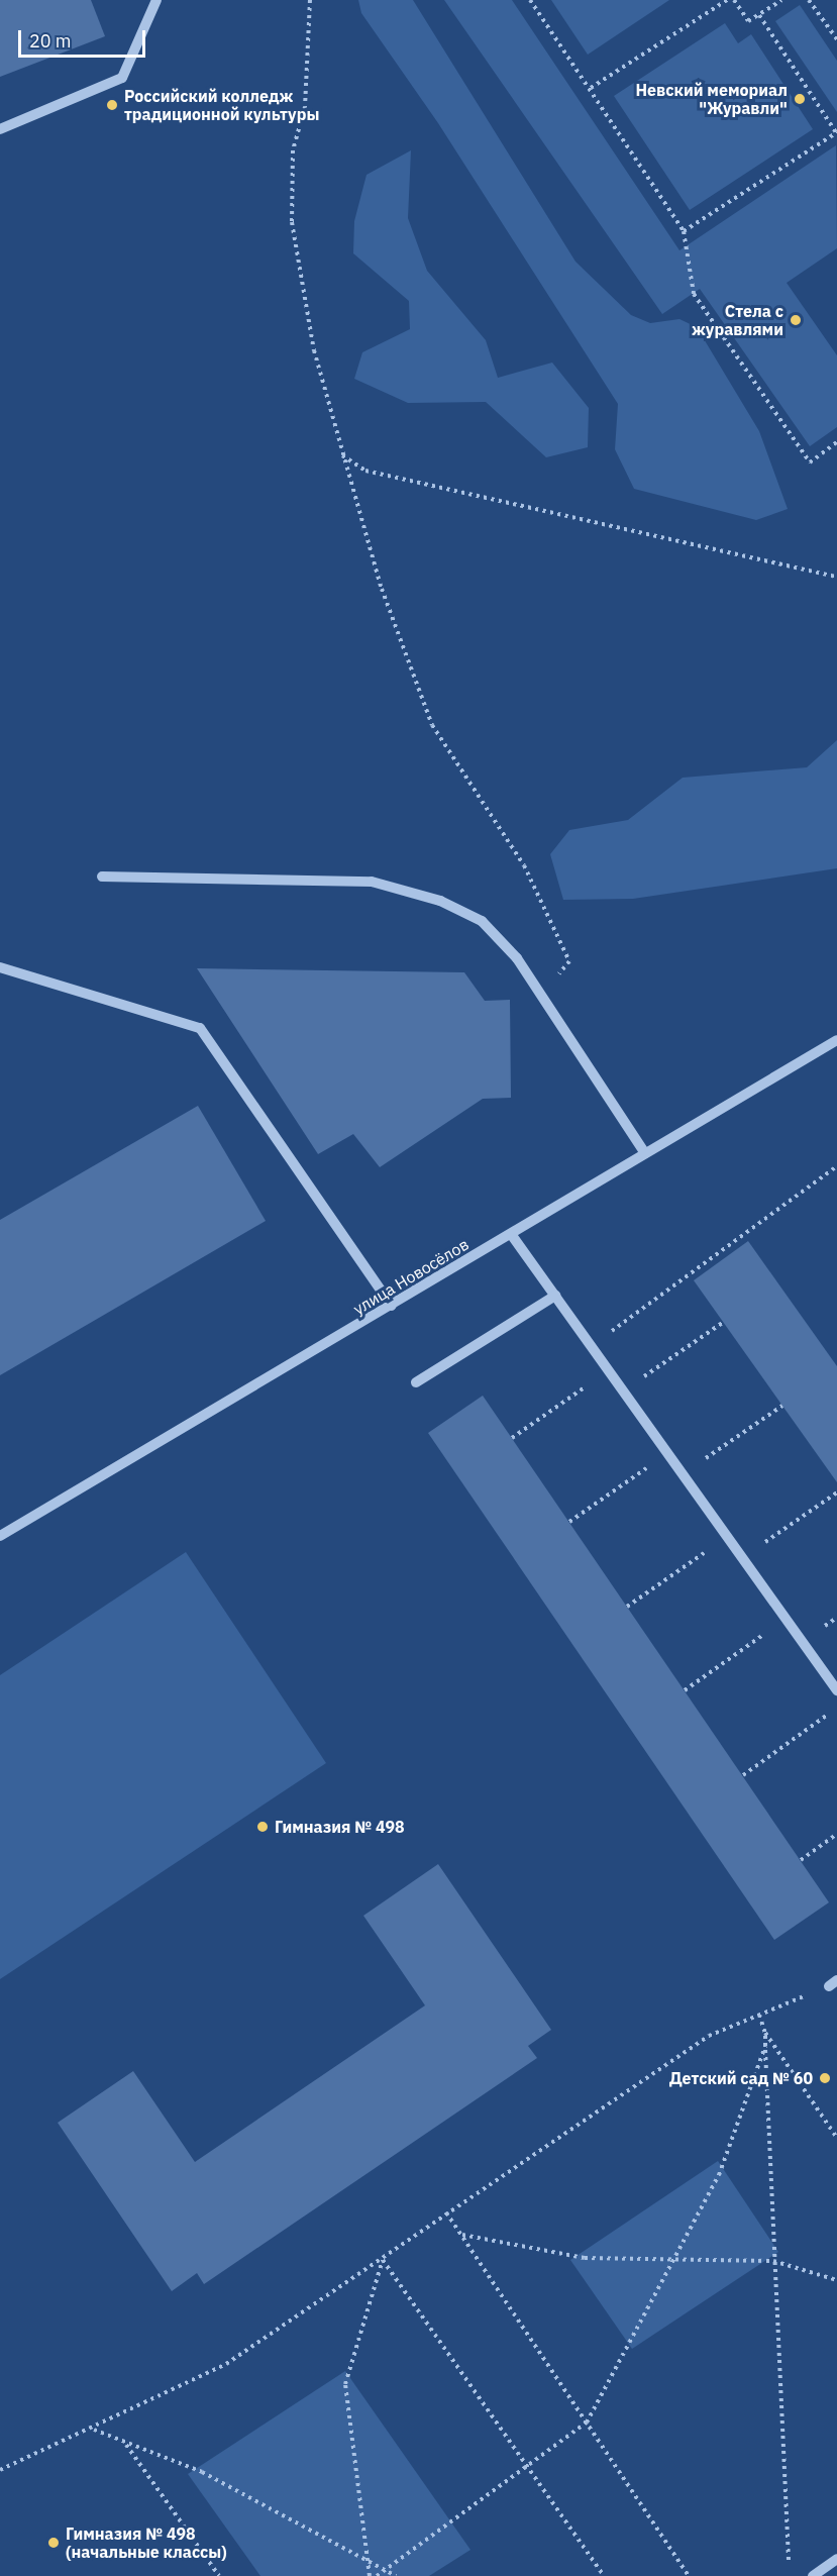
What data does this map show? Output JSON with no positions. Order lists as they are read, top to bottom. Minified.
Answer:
{"streets":{"street":["улица Новосёлов"]},"places":["Невский мемориал \"Журавли\"","Российский колледж традиционной культуры","Стела с журавлями","Гимназия № 498","Детский сад № 60","Гимназия № 498 (начальные классы)"],"scale_bar":"20 m"}
